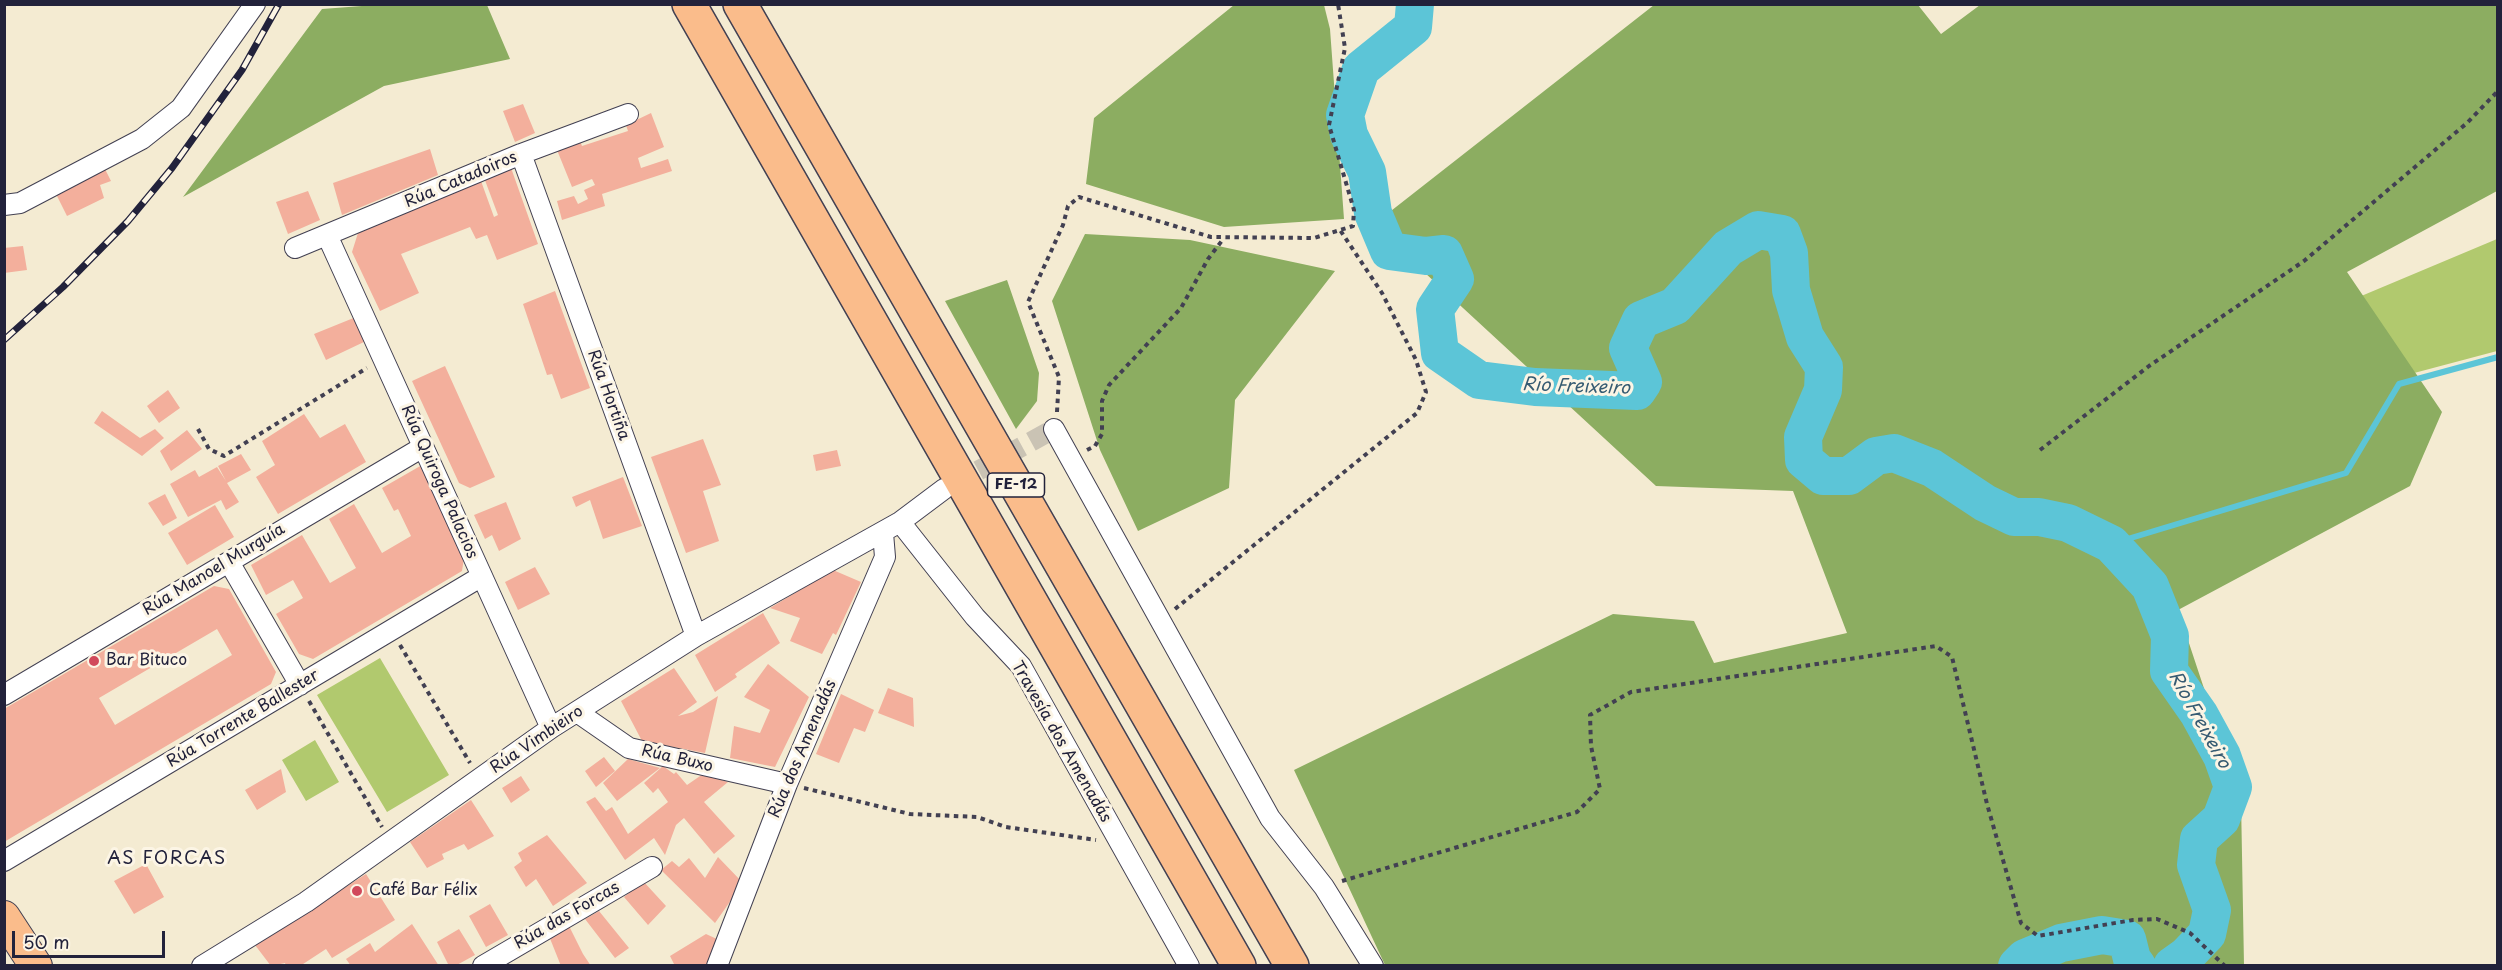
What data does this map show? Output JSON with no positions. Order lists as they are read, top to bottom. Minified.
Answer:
{"streets":{"highway":["FE-12"],"street":["Rúa Catadoiros","Rúa Hortiña","Rúa Quiroga Palacios","Rúa Manoel Murguía","Rúa Torrente Ballester","Rúa Vimbieiro","Travesía dos Amenadás","Rúa dos Amenadás","Rúa Buxo","Rúa das Forcas"]},"crossings":[["Rúa Catadoiros","Rúa Hortiña"],["Rúa Catadoiros","Rúa Quiroga Palacios"],["Rúa Hortiña","Rúa Vimbieiro"],["Rúa Quiroga Palacios","Rúa Manoel Murguía"],["Rúa Quiroga Palacios","Rúa Torrente Ballester"],["Rúa Quiroga Palacios","Rúa Vimbieiro"],["Rúa Vimbieiro","Travesía dos Amenadás"],["Rúa Vimbieiro","Rúa dos Amenadás"],["Rúa Vimbieiro","Rúa Buxo"],["Travesía dos Amenadás","Rúa dos Amenadás"],["Rúa dos Amenadás","Rúa Buxo"]],"districts":["AS FORCAS"],"water":["Río Freixeiro"],"places":["Bar Bituco","Café Bar Félix"],"scale_bar":"50 m"}
